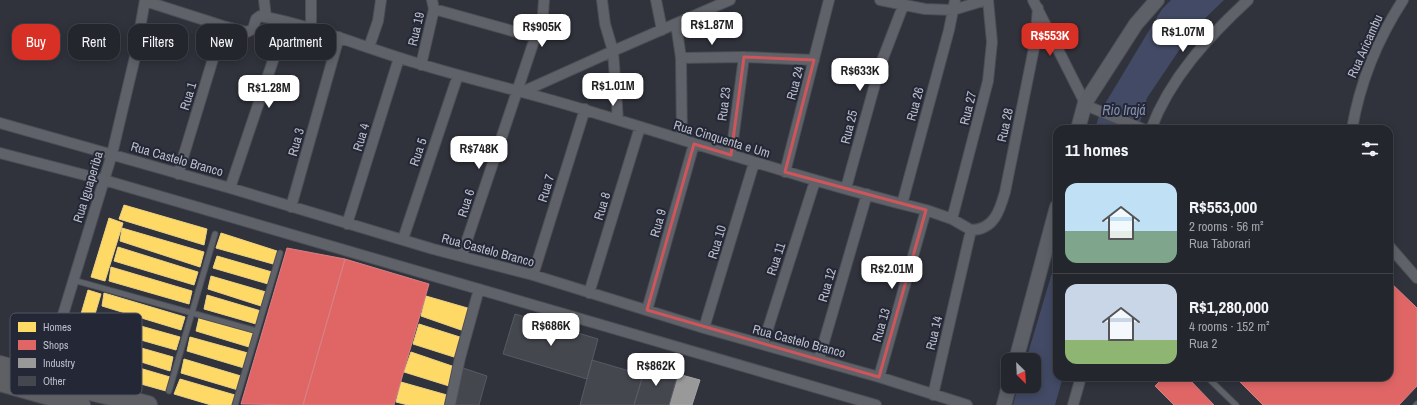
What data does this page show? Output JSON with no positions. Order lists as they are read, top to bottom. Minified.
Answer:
{"streets":{"street":["Rua 19","Rua Aricambu","Rua 24","Rua 1","Rua 23","Rua 26","Rua 27","Rua 28","Rua 25","Rua 4","Rua Cinquenta e Um","Rua 3","Rua 5","Rua Castelo Branco","Rua Iguaperiba","Rua 7","Rua 6","Rua 8","Rua 9","Rua 10","Rua 11","Rua 12","Rua 13","Rua 14"]},"crossings":[["Rua 19","Rua Cinquenta e Um"],["Rua 24","Rua Cinquenta e Um"],["Rua 1","Rua Castelo Branco"],["Rua 23","Rua Cinquenta e Um"],["Rua 26","Rua Cinquenta e Um"],["Rua 27","Rua Cinquenta e Um"],["Rua 28","Rua Cinquenta e Um"],["Rua 28","Rua 14"],["Rua 25","Rua Cinquenta e Um"],["Rua 4","Rua Cinquenta e Um"],["Rua 4","Rua Castelo Branco"],["Rua Cinquenta e Um","Rua 3"],["Rua Cinquenta e Um","Rua 5"],["Rua Cinquenta e Um","Rua 7"],["Rua Cinquenta e Um","Rua 6"],["Rua Cinquenta e Um","Rua 8"],["Rua Cinquenta e Um","Rua 9"],["Rua Cinquenta e Um","Rua 10"],["Rua Cinquenta e Um","Rua 11"],["Rua Cinquenta e Um","Rua 12"],["Rua Cinquenta e Um","Rua 13"],["Rua Cinquenta e Um","Rua 14"],["Rua 3","Rua Castelo Branco"],["Rua 5","Rua Castelo Branco"],["Rua Castelo Branco","Rua Iguaperiba"],["Rua Castelo Branco","Rua 7"],["Rua Castelo Branco","Rua 6"],["Rua Castelo Branco","Rua 8"],["Rua Castelo Branco","Rua 9"],["Rua Castelo Branco","Rua 10"],["Rua Castelo Branco","Rua 11"],["Rua Castelo Branco","Rua 12"],["Rua Castelo Branco","Rua 13"],["Rua Castelo Branco","Rua 14"]],"water":["Rio Irajá"],"legend":["Homes","Shops","Industry","Other"],"north":"bottom right","page":{"price":["R$1.87M","R$905K","R$1.07M","R$553K","R$633K","R$1.01M","R$1.28M","R$748K","R$2.01M","R$686K","R$862K"],"chip":["Buy","Rent","Filters","New","Apartment"],"heading":"11 homes","list":[{"name":"R$553,000","note":"2 rooms · 56 m² · Rua Taborari"},{"name":"R$1,280,000","note":"4 rooms · 152 m² · Rua 2"}]}}
